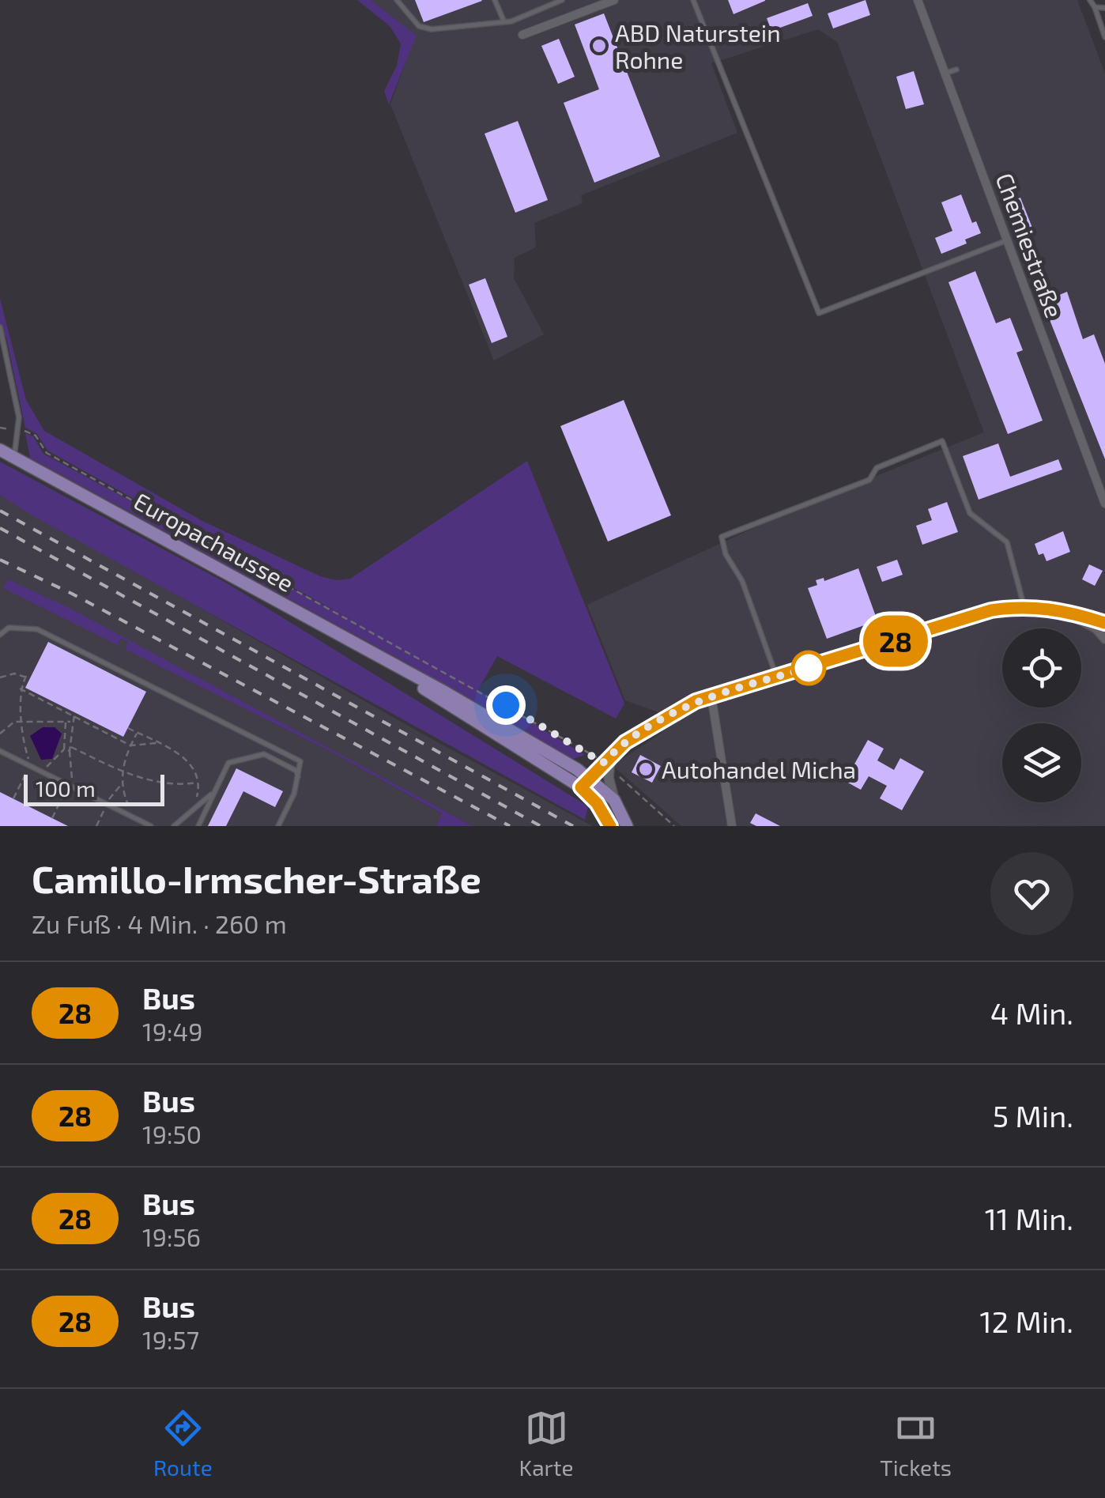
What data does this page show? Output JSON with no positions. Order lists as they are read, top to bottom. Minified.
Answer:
{"streets":{"main road":["Europachaussee"],"street":["Chemiestraße"]},"places":["ABD Naturstein Rohne","Autohandel Micha"],"lines":["bus line 28"],"scale_bar":"100 m","page":{"on_map":"28","scale":"100 m","heading":["Camillo-Irmscher-Straße","Zu Fuß · 4 Min. · 260 m"],"list":[{"mark":"28","name":"Bus","note":"19:49","value":"4 Min."},{"mark":"28","name":"Bus","note":"19:50","value":"5 Min."},{"mark":"28","name":"Bus","note":"19:56","value":"11 Min."},{"mark":"28","name":"Bus","note":"19:57","value":"12 Min."}],"tabs":["Route","Karte","Tickets"]}}
